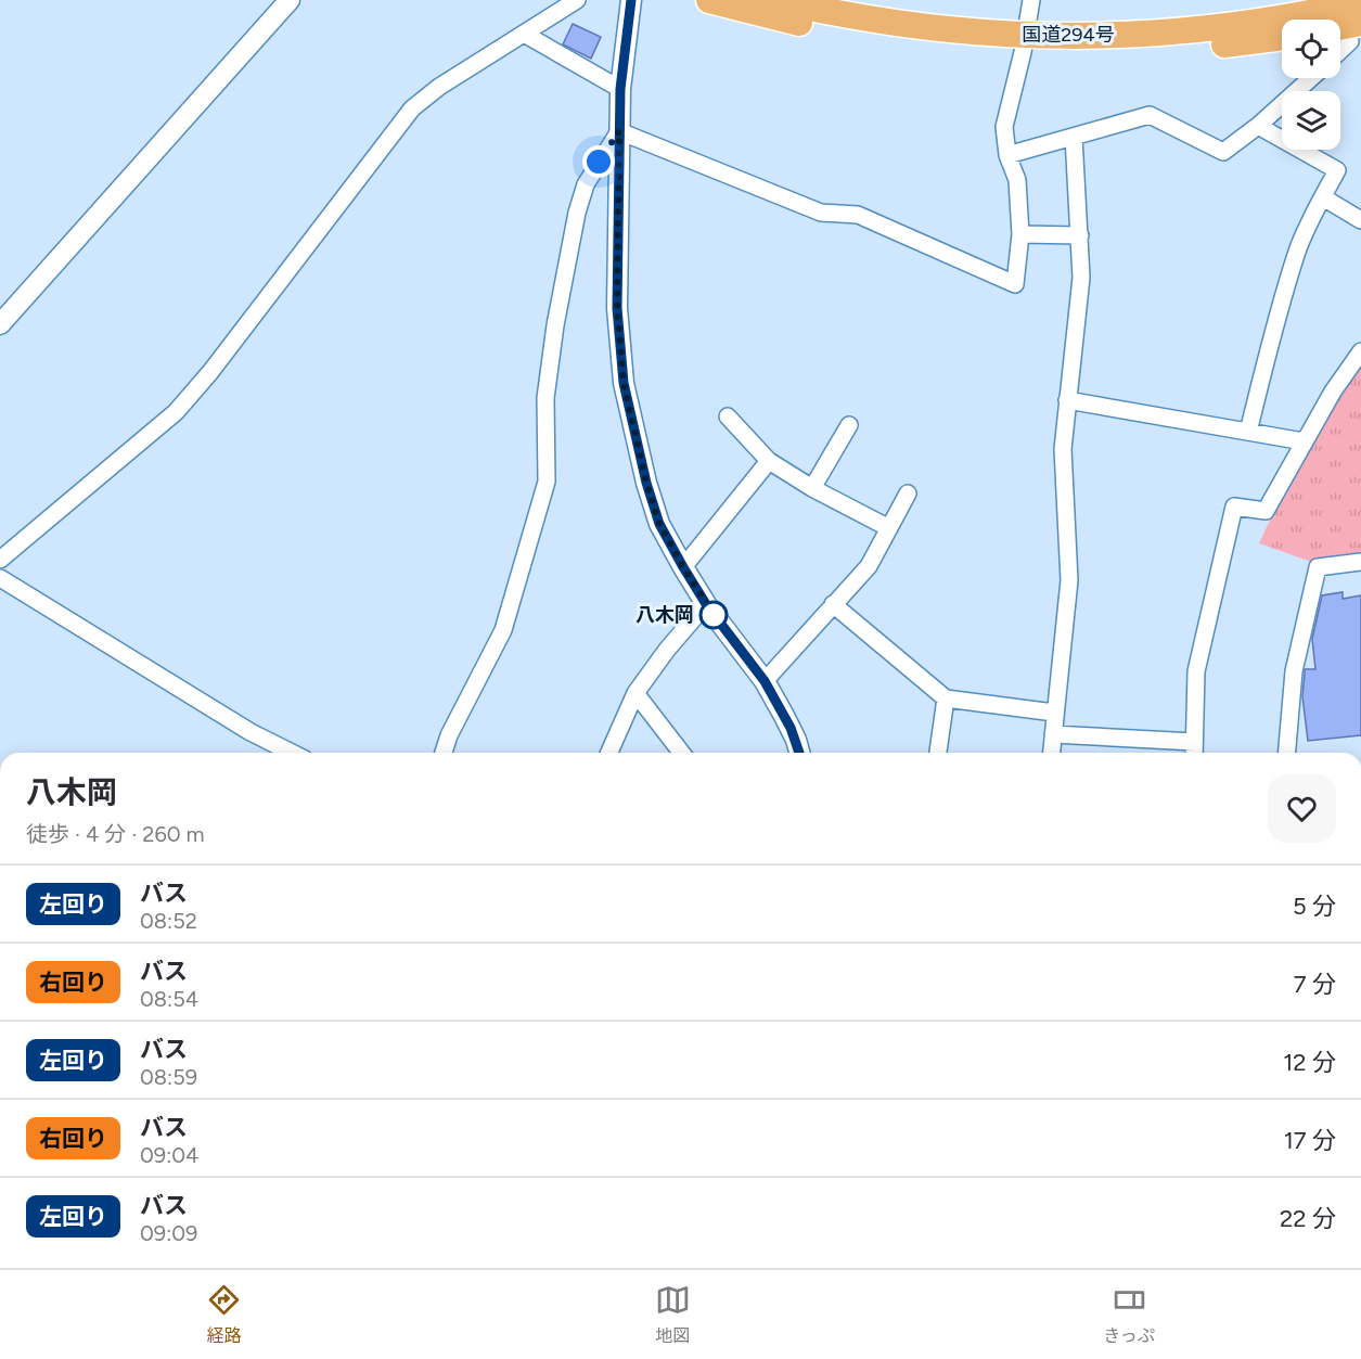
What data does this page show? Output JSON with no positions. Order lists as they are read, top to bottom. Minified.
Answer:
{"streets":{"highway":["国道294号"]},"places":["八木岡"],"lines":["bus line 左回り"],"page":{"heading":["八木岡","徒歩 · 4 分 · 260 m"],"list":[{"mark":"左回り","name":"バス","note":"08:52","value":"5 分"},{"mark":"右回り","name":"バス","note":"08:54","value":"7 分"},{"mark":"左回り","name":"バス","note":"08:59","value":"12 分"},{"mark":"右回り","name":"バス","note":"09:04","value":"17 分"},{"mark":"左回り","name":"バス","note":"09:09","value":"22 分"}],"tabs":["経路","地図","きっぷ"]}}
